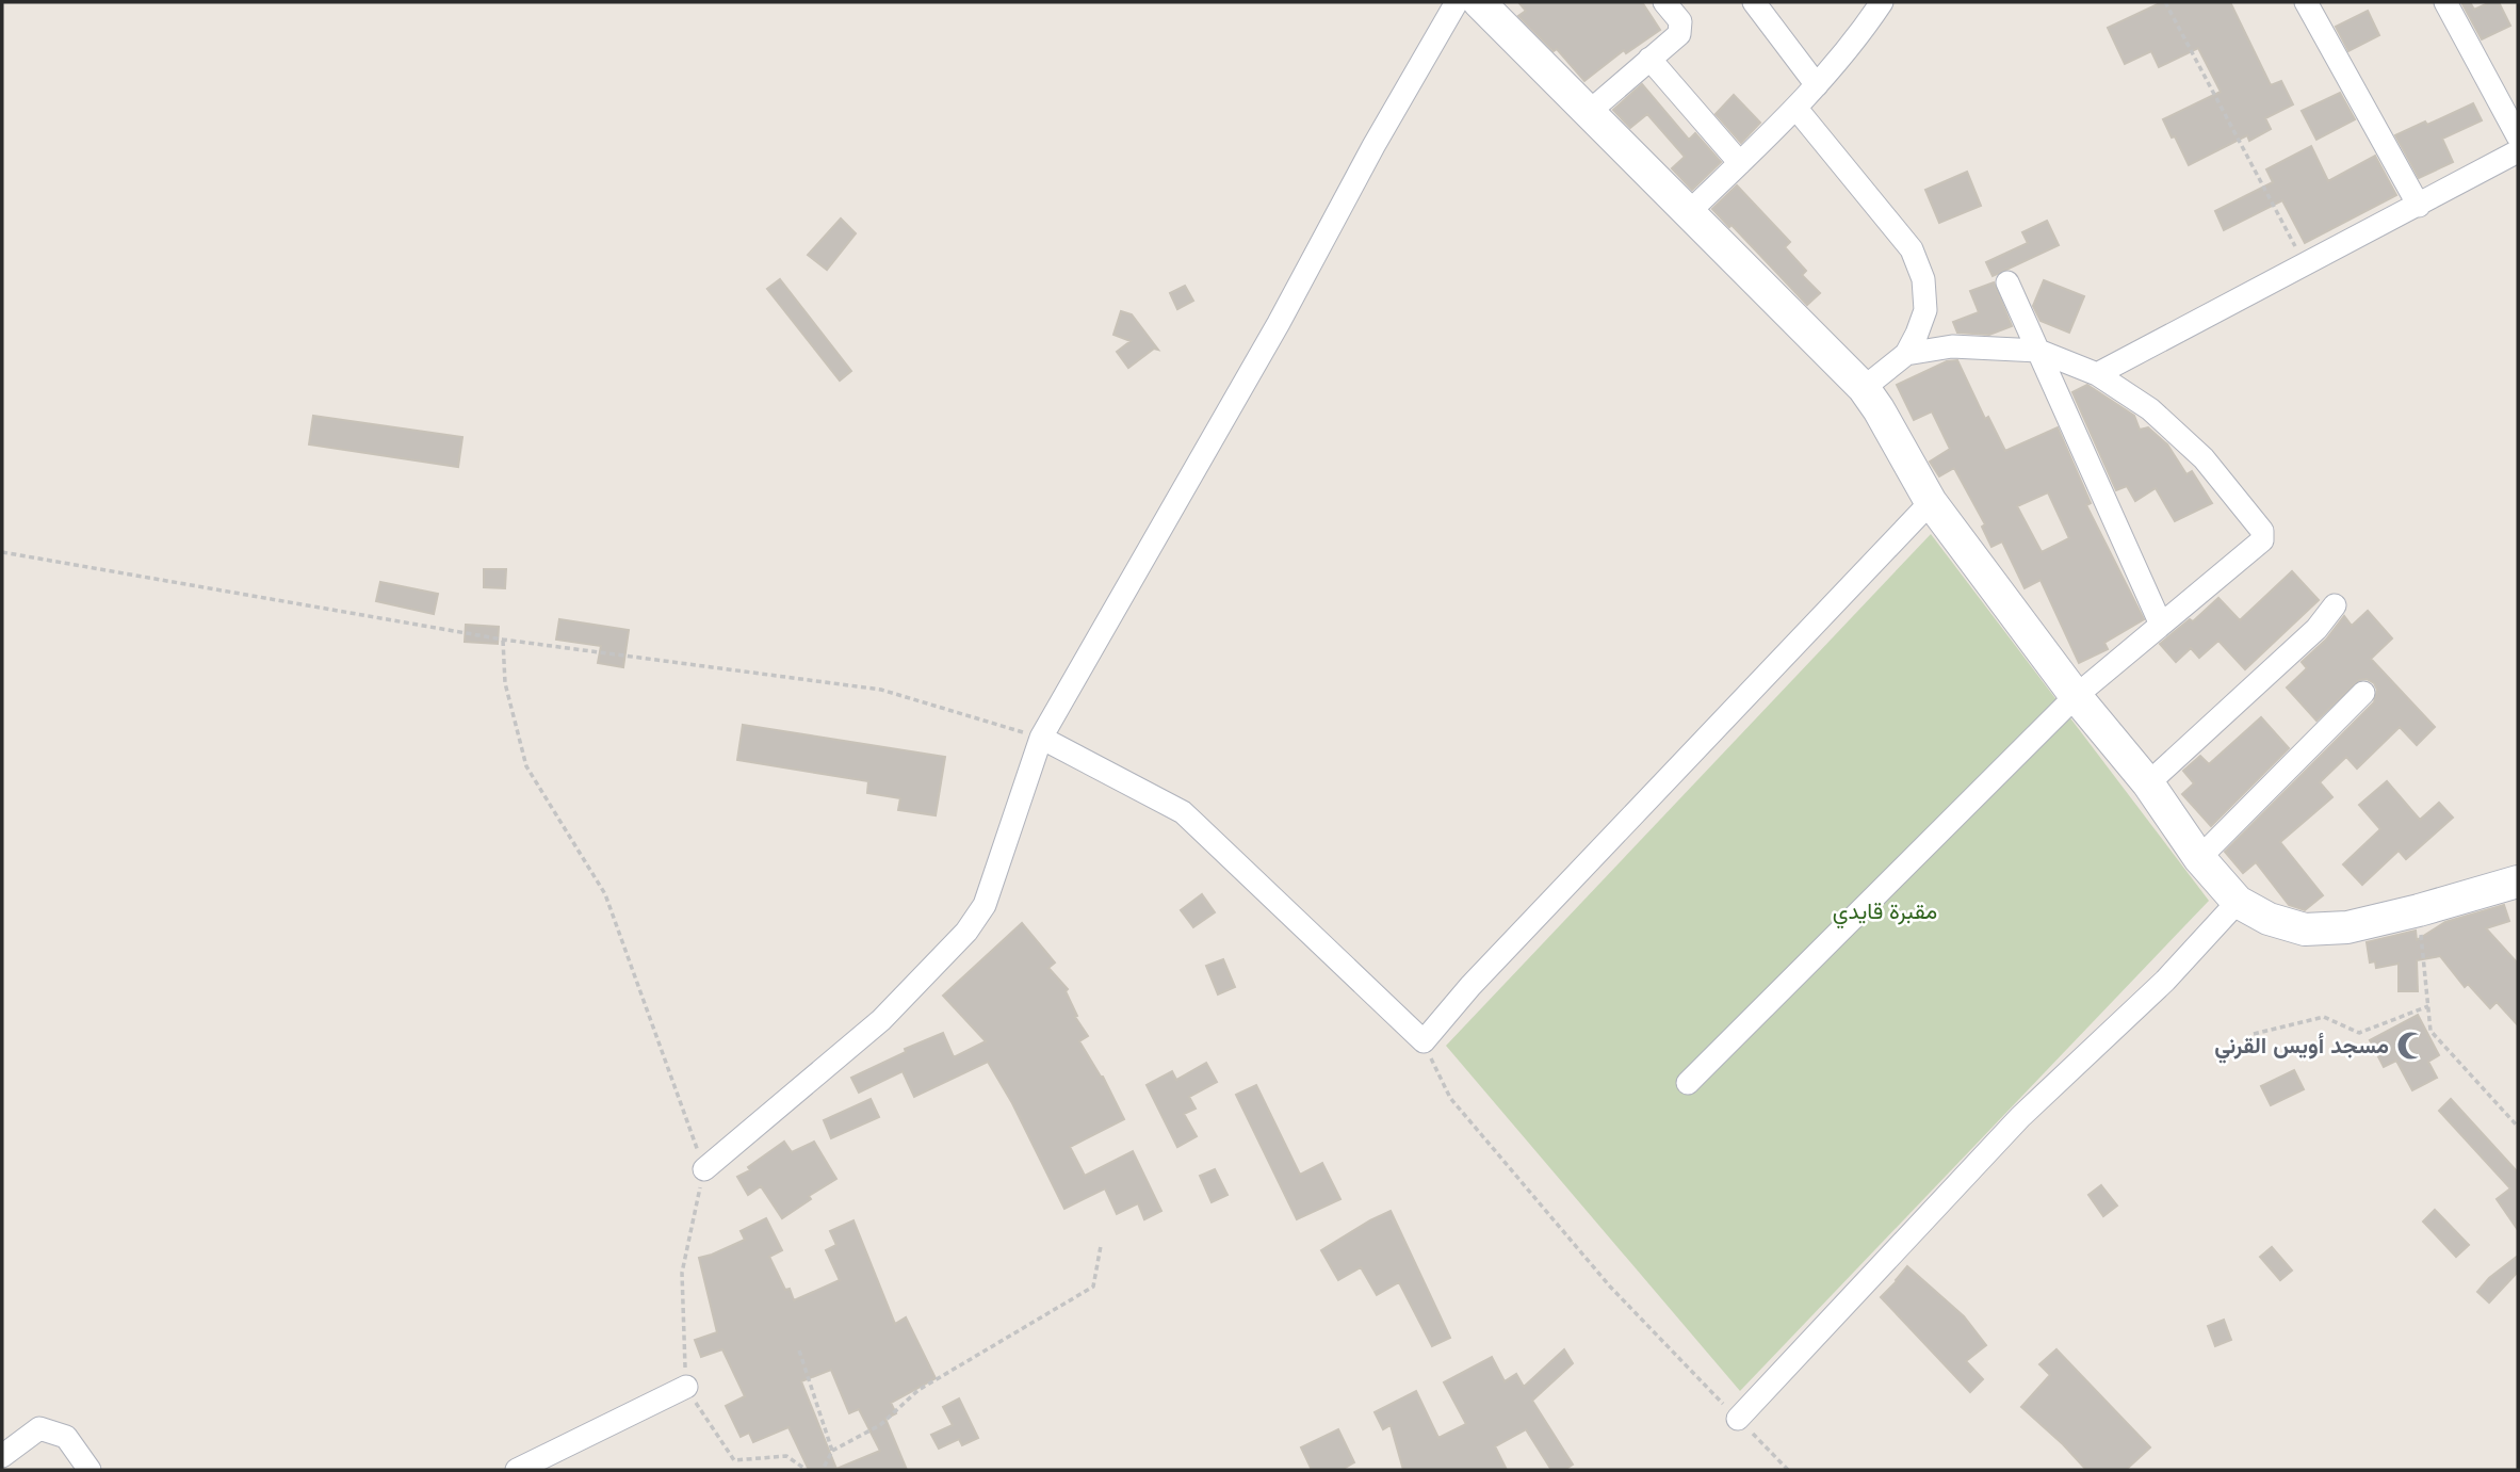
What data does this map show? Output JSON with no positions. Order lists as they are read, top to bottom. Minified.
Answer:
{"parks":["مقبرة قايدي"],"places":{"mosque":["مسجد أويس القرني"]}}
